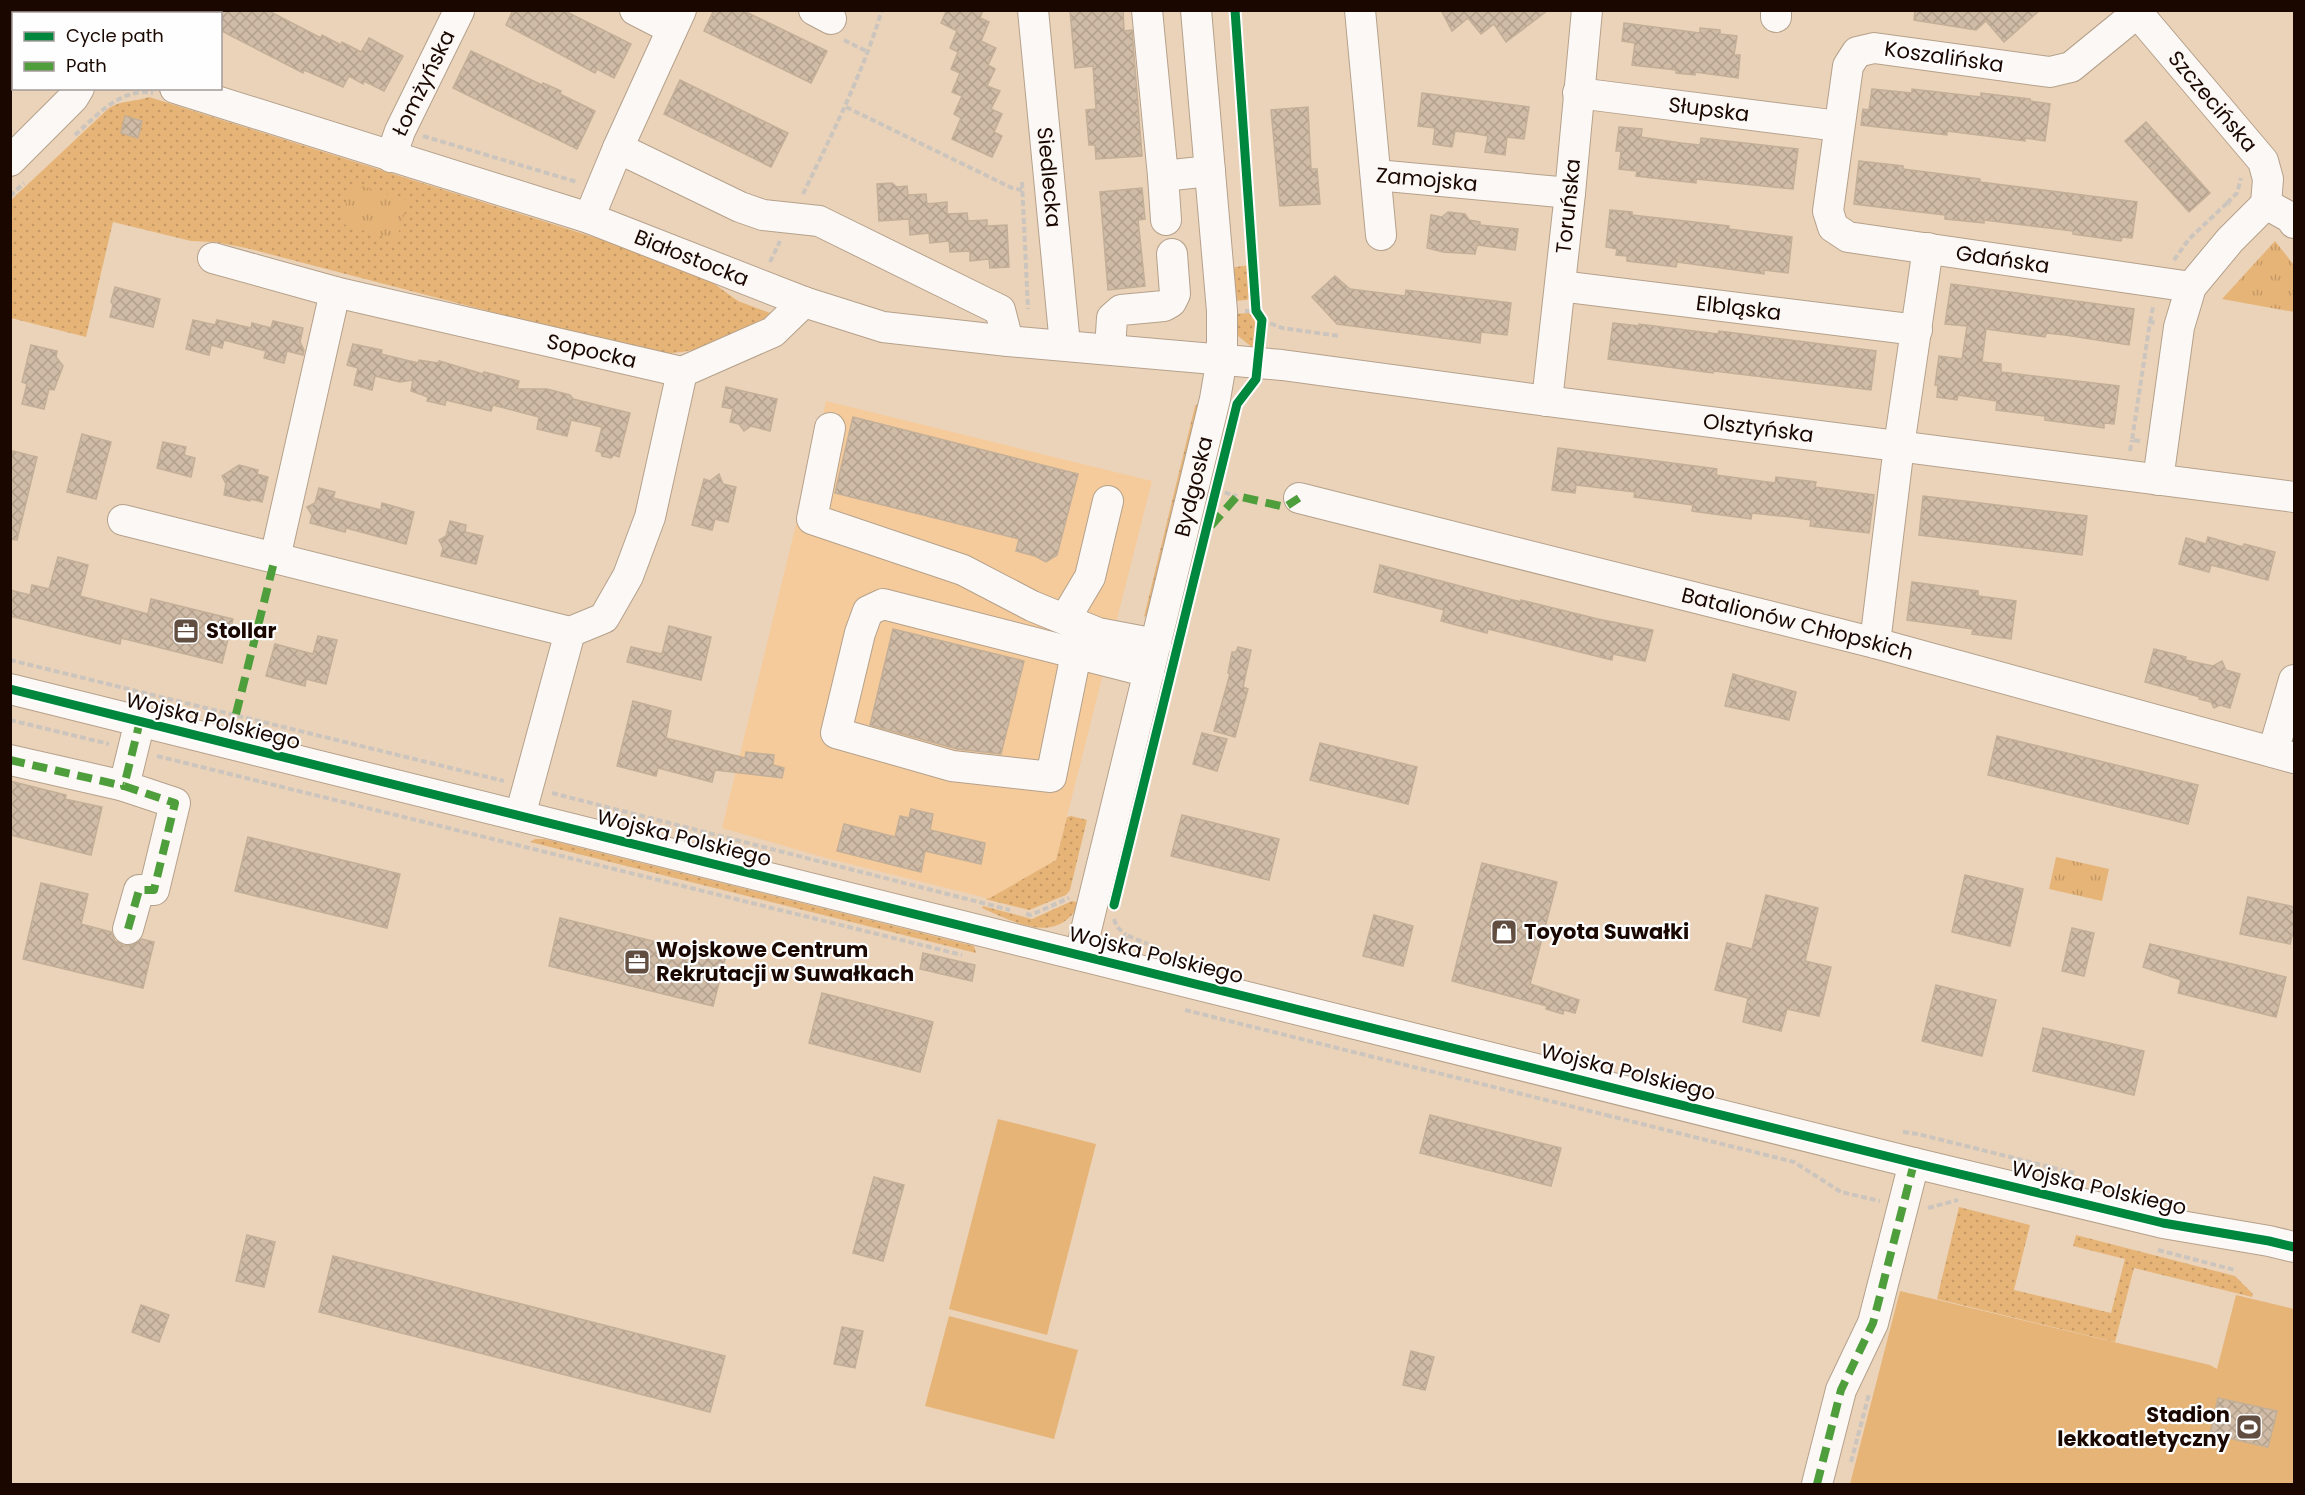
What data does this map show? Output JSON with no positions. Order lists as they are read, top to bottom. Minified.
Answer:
{"streets":{"street":["Koszalińska","Łomżyńska","Szczecińska","Słupska","Zamojska","Siedlecka","Toruńska","Białostocka","Gdańska","Elbląska","Sopocka","Olsztyńska","Bydgoska","Batalionów Chłopskich","Wojska Polskiego"]},"crossings":[["Koszalińska","Szczecińska"],["Koszalińska","Słupska"],["Koszalińska","Gdańska"],["Łomżyńska","Białostocka"],["Słupska","Toruńska"],["Zamojska","Toruńska"],["Siedlecka","Białostocka"],["Toruńska","Elbląska"],["Toruńska","Olsztyńska"],["Białostocka","Olsztyńska"],["Białostocka","Bydgoska"],["Olsztyńska","Bydgoska"],["Bydgoska","Wojska Polskiego"]],"places":{"office":["Stollar","Wojskowe Centrum Rekrutacji w Suwałkach"],"shop":["Toyota Suwałki"],"sports":["Stadion lekkoatletyczny"]},"legend":["Cycle path","Path"]}
